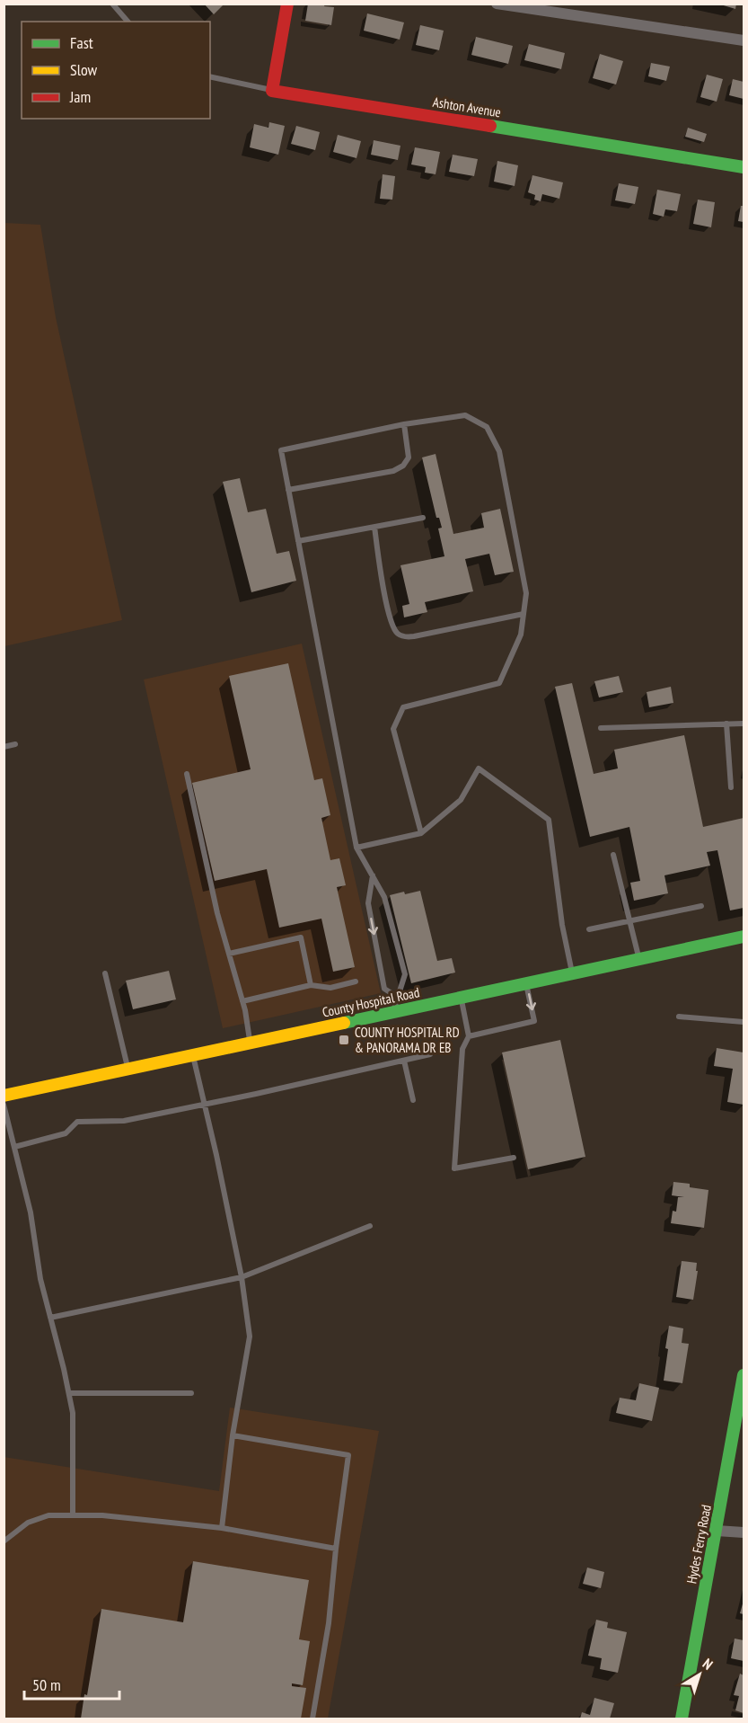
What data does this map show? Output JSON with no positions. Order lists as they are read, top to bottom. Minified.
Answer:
{"streets":{"street":["Ashton Avenue","County Hospital Road","Hydes Ferry Road"]},"places":{"transit":["COUNTY HOSPITAL RD & PANORAMA DR EB"]},"legend":["Fast","Slow","Jam"],"scale_bar":"50 m","north":"top right"}
